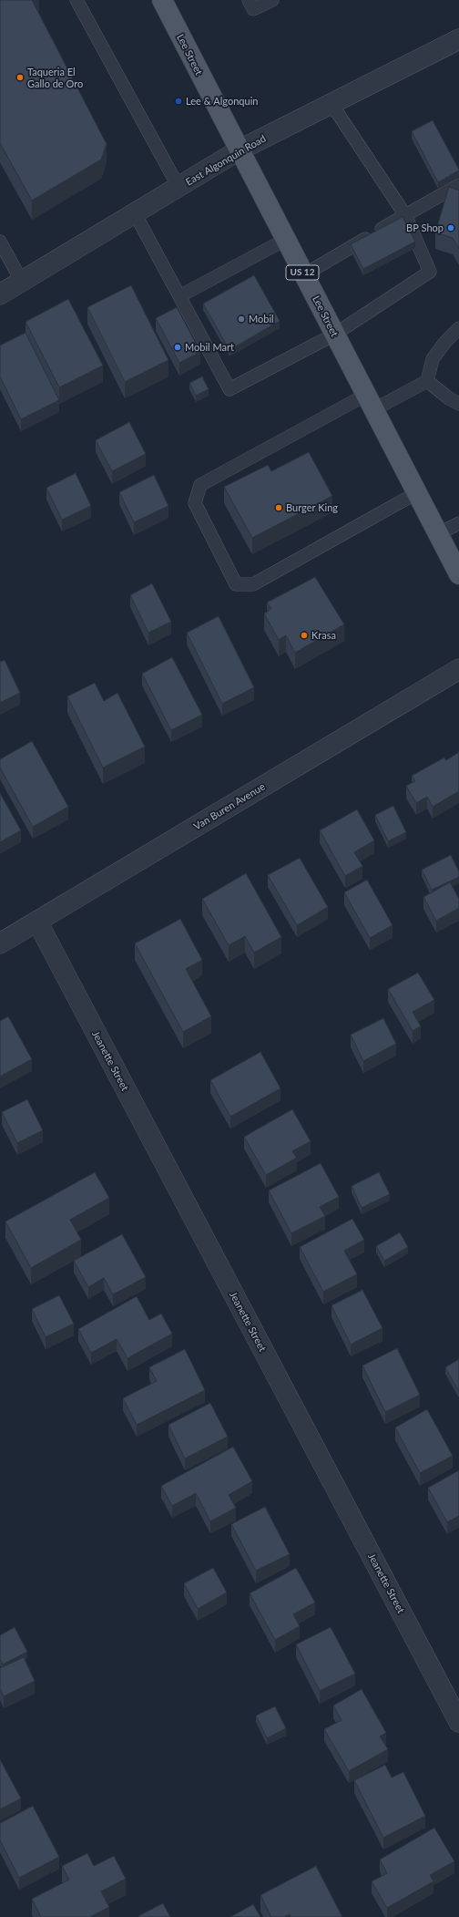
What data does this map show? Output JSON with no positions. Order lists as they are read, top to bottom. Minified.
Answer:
{"streets":{"main road":["Lee Street","US 12"],"street":["East Algonquin Road","Van Buren Avenue","Jeanette Street"]},"crossings":[["Lee Street","East Algonquin Road"],["Van Buren Avenue","Jeanette Street"]],"places":["Taqueria El Gallo de Oro","Lee & Algonquin","BP Shop","Mobil","Mobil Mart","Burger King","Krasa"]}
